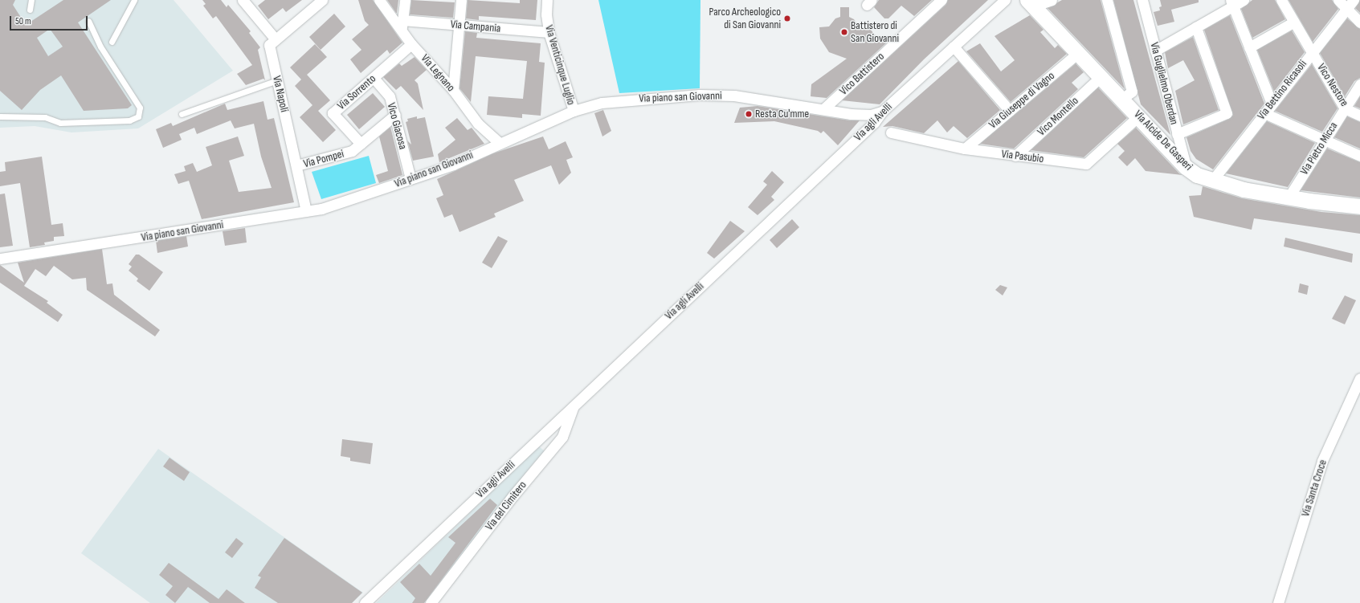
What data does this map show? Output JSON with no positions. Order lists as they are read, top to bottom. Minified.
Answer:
{"streets":{"street":["Via Campania","Via Venticinque Luglio","Via Legnano","Vico Battistero","Via Guglielmo Oberdan","Vico Nestore","Via Bettino Ricasoli","Via Sorrento","Via Napoli","Via piano san Giovanni","Via Giuseppe di Vagno","Vico Montello","Via agli Avelli","Vico Giacosa","Via Alcide De Gasperi","Via Pietro Micca","Via Pasubio","Via Pompei","Via Santa Croce","Via del Cimitero"]},"crossings":[["Via Campania","Via Venticinque Luglio"],["Via Venticinque Luglio","Via piano san Giovanni"],["Via Legnano","Via Sorrento"],["Via Legnano","Via piano san Giovanni"],["Vico Battistero","Via piano san Giovanni"],["Via Guglielmo Oberdan","Via Alcide De Gasperi"],["Vico Nestore","Via Bettino Ricasoli"],["Vico Nestore","Via Pietro Micca"],["Via Bettino Ricasoli","Via Alcide De Gasperi"],["Via Sorrento","Vico Giacosa"],["Via Sorrento","Via Pompei"],["Via Napoli","Via piano san Giovanni"],["Via Napoli","Via Pompei"],["Via piano san Giovanni","Via agli Avelli"],["Via piano san Giovanni","Vico Giacosa"],["Via Giuseppe di Vagno","Via Alcide De Gasperi"],["Via Giuseppe di Vagno","Via Pasubio"],["Vico Montello","Via Alcide De Gasperi"],["Vico Montello","Via Pasubio"],["Via agli Avelli","Via del Cimitero"],["Vico Giacosa","Via Pompei"],["Via Alcide De Gasperi","Via Pietro Micca"],["Via Alcide De Gasperi","Via Pasubio"]],"places":["Parco Archeologico di San Giovanni","Battistero di San Giovanni","Resta Cu'mme"],"scale_bar":"50 m"}
